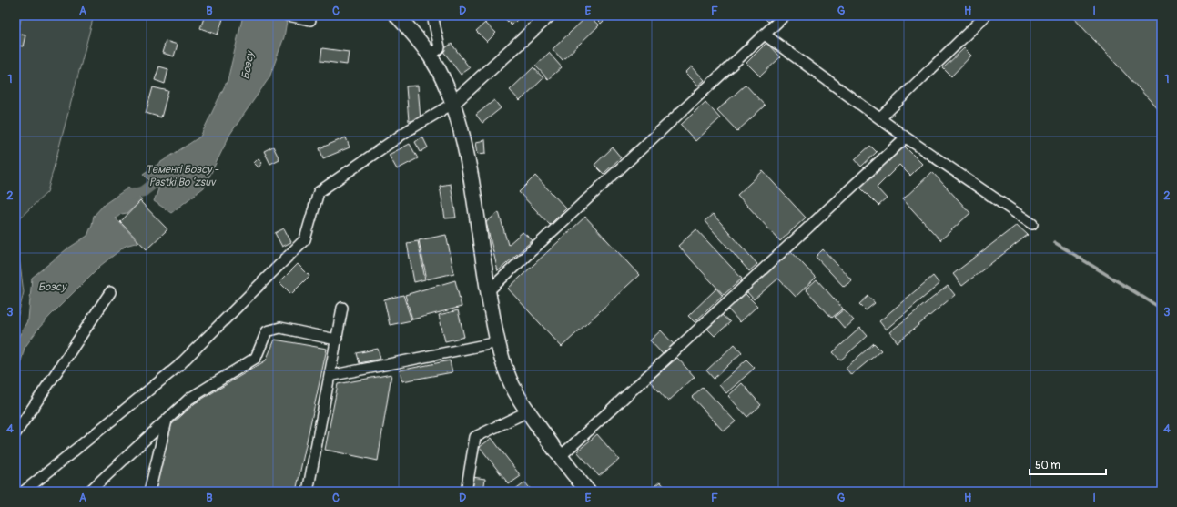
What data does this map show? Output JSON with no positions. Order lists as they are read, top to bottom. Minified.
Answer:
{"water":["Бозсу","Төменгі Бозсу - Pastki Boʻzsuv"],"scale_bar":"50 m","grid":{"columns":["A","B","C","D","E","F","G","H","I"],"rows":["1","2","3","4"]}}
